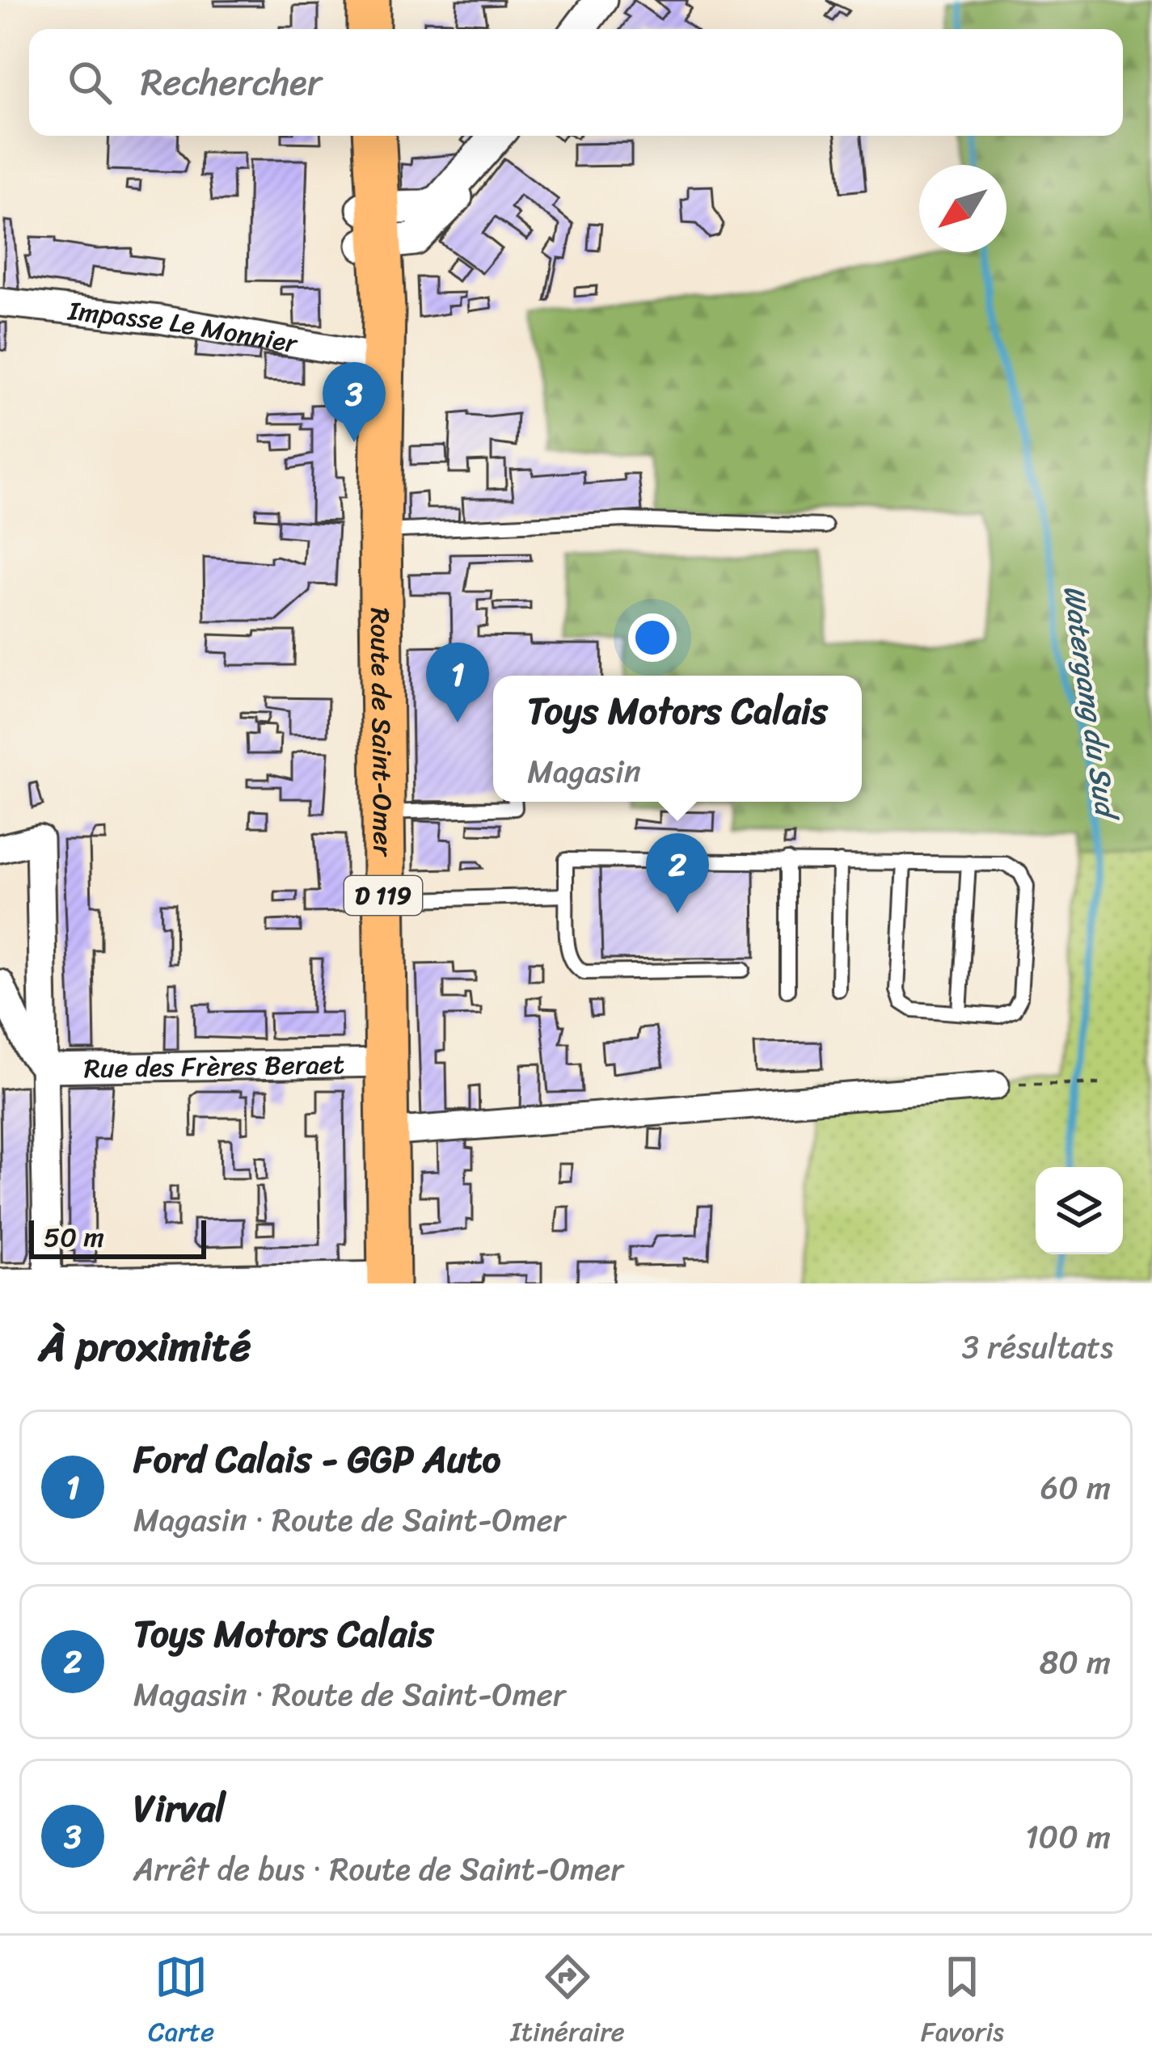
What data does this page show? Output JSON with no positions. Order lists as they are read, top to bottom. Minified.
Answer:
{"streets":{"main road":["Route de Saint-Omer","D 119"],"street":["Impasse Le Monnier","Rue des Frères Beraet"]},"crossings":[["Impasse Le Monnier","Route de Saint-Omer"],["Route de Saint-Omer","Rue des Frères Beraet"]],"water":["Watergang du Sud"],"scale_bar":"50 m","north":"bottom left","page":{"search":"Rechercher","pins":["3","1","2"],"popup":["Toys Motors Calais","Magasin"],"scale":"50 m","heading":["À proximité","3 résultats"],"list":[{"mark":"1","name":"Ford Calais - GGP Auto","note":"Magasin · Route de Saint-Omer","value":"60 m"},{"mark":"2","name":"Toys Motors Calais","note":"Magasin · Route de Saint-Omer","value":"80 m"},{"mark":"3","name":"Virval","note":"Arrêt de bus · Route de Saint-Omer","value":"100 m"}],"nav":["Carte","Itinéraire","Favoris"]}}
